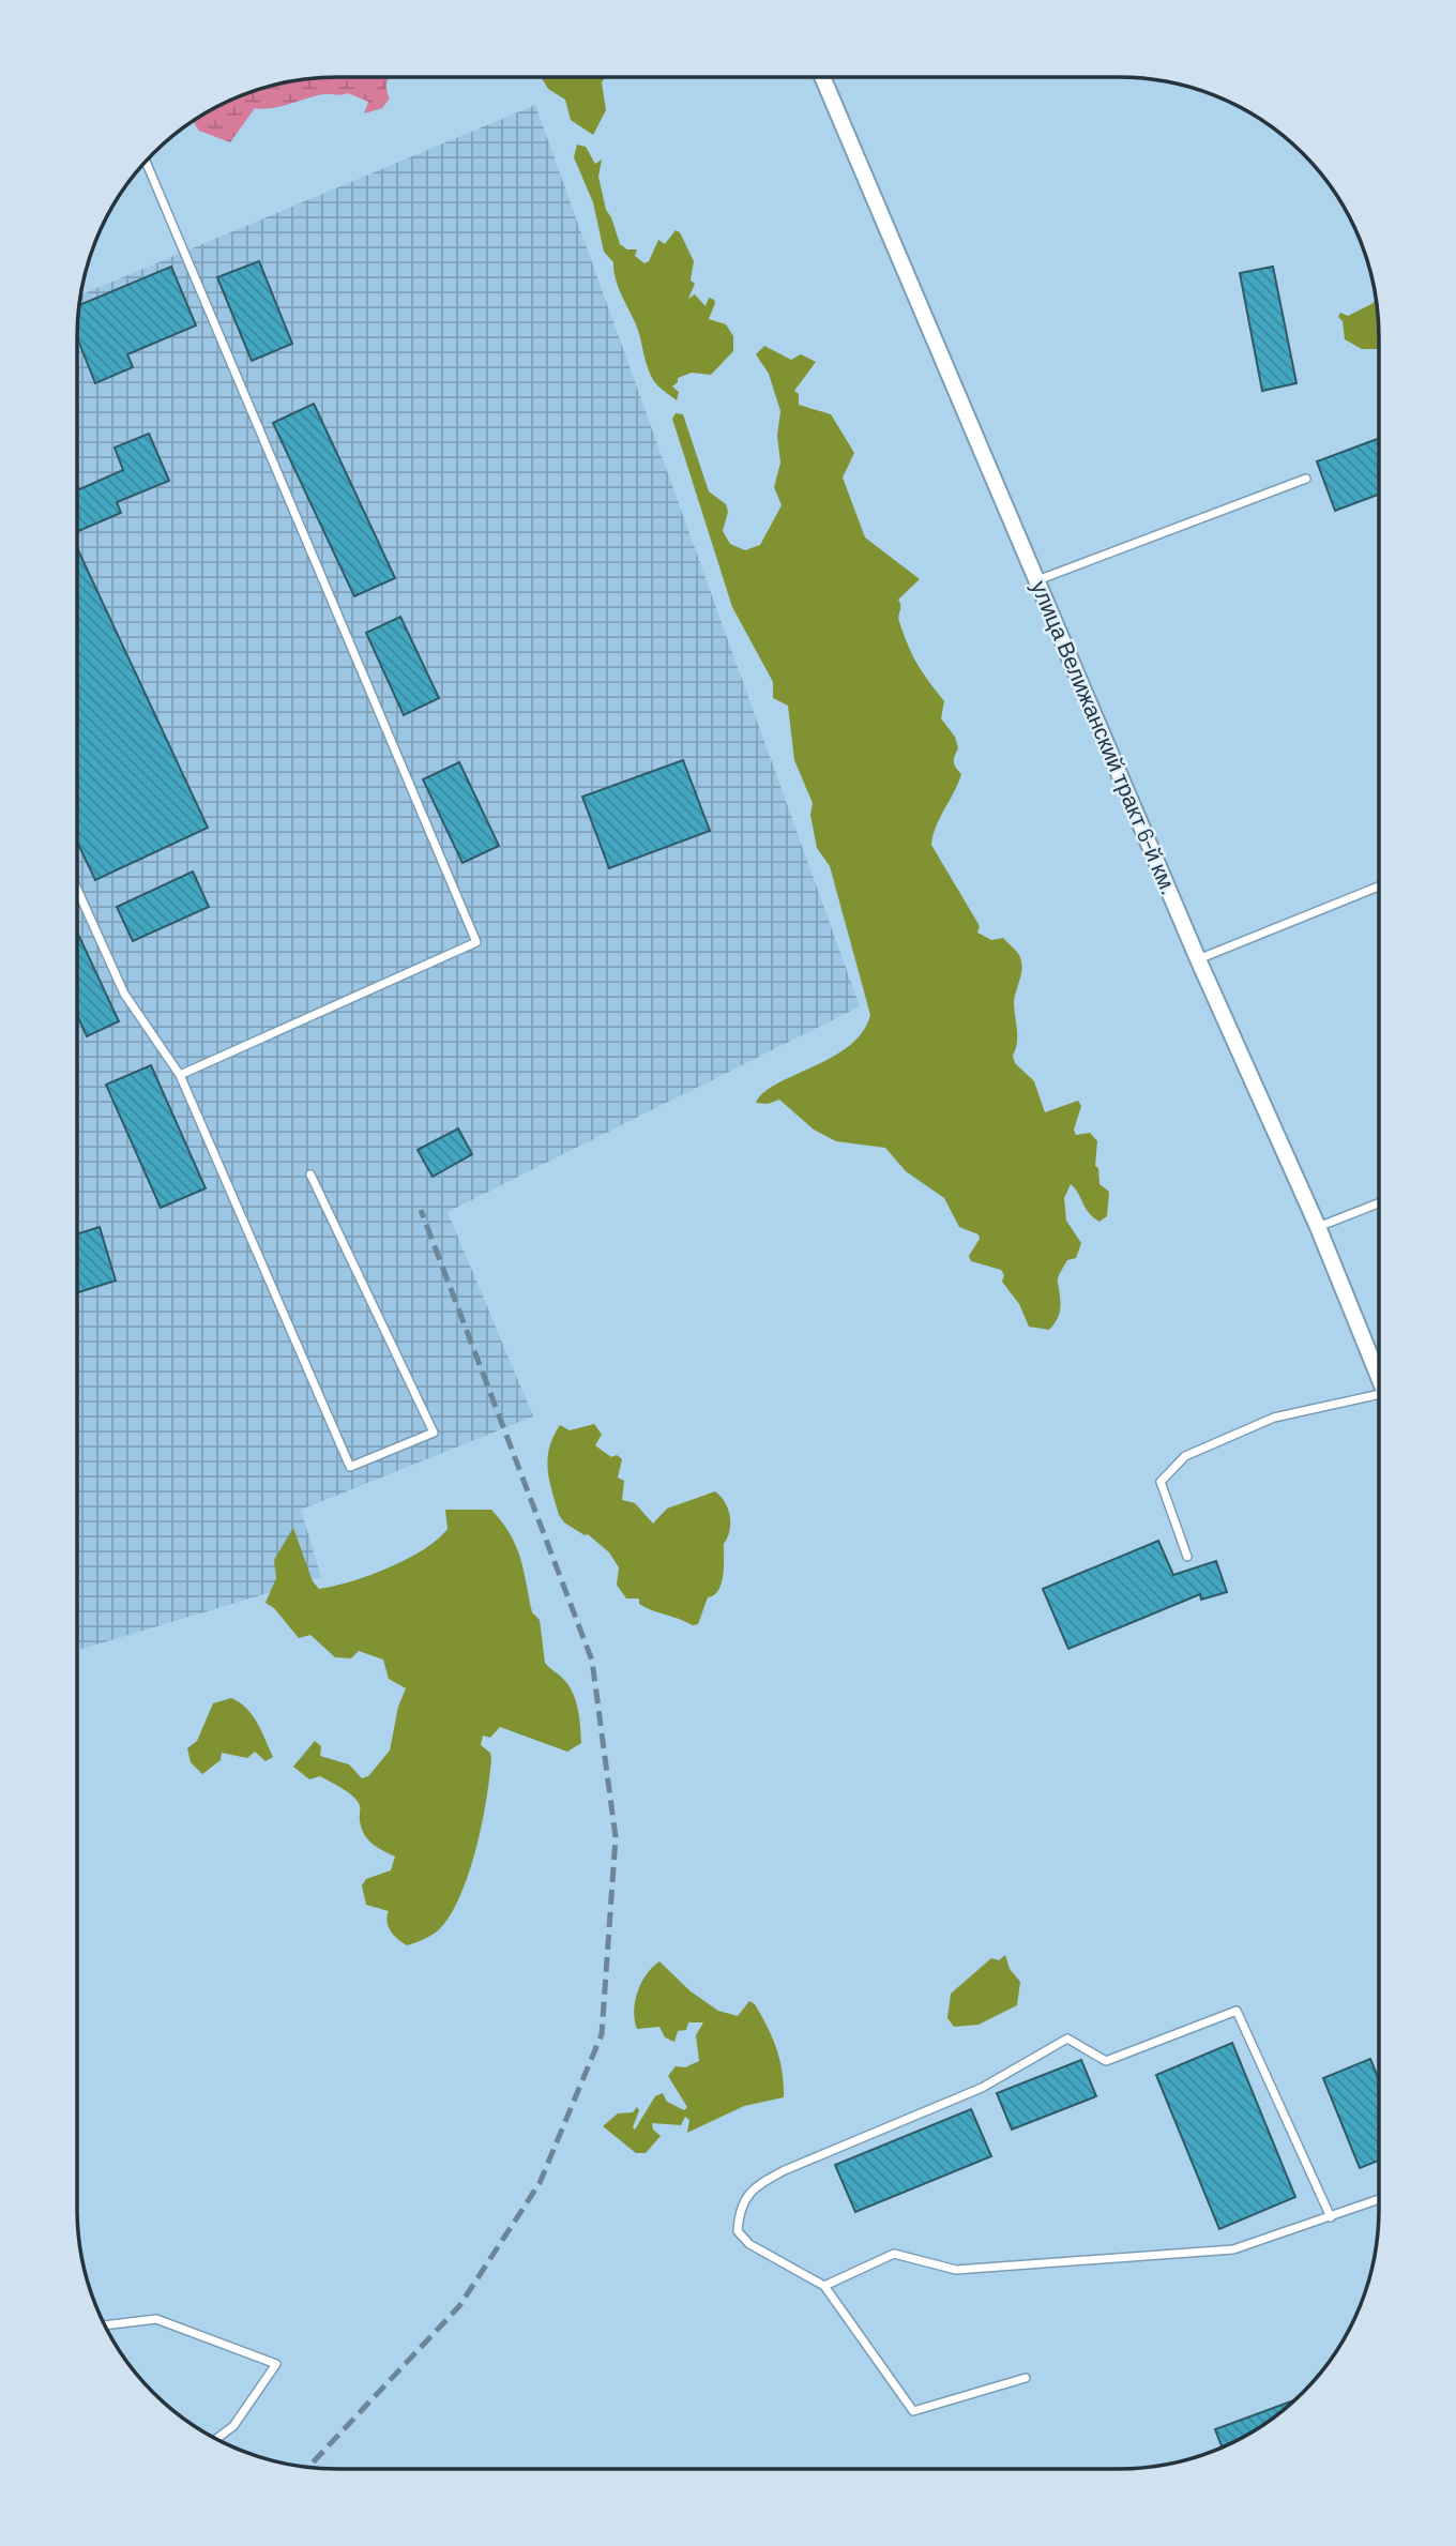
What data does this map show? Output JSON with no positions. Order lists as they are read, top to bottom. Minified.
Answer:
{"streets":{"street":["улица Велижанский тракт 6-й км."]}}
